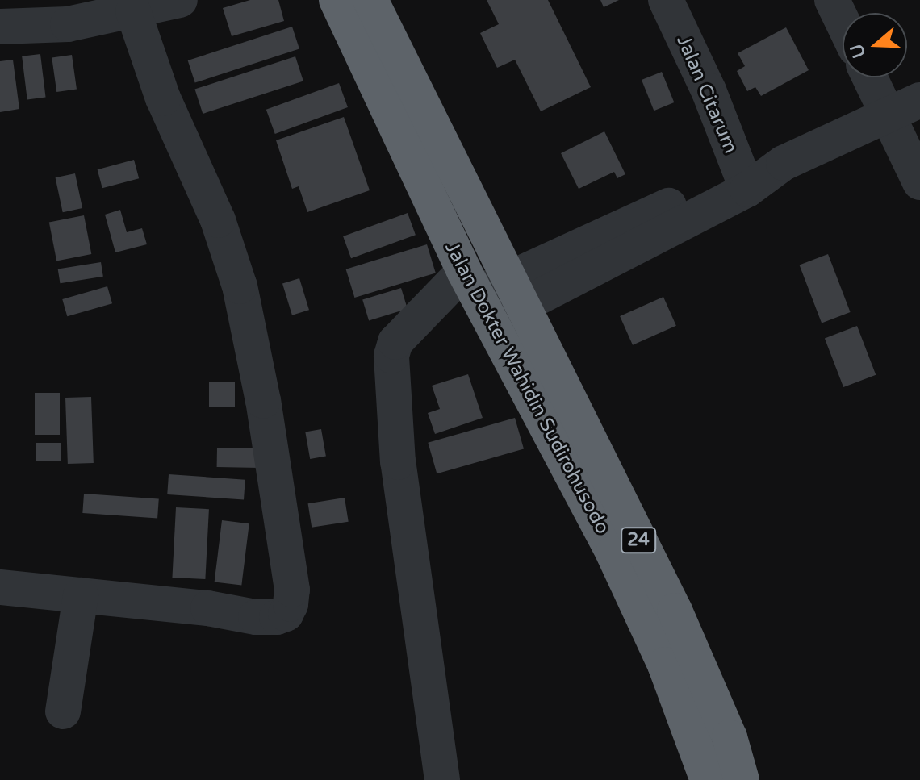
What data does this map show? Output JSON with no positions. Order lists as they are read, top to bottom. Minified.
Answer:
{"streets":{"highway":["Jalan Dokter Wahidin Sudirohusodo","24"],"street":["Jalan Citarum"]},"north":"left"}
